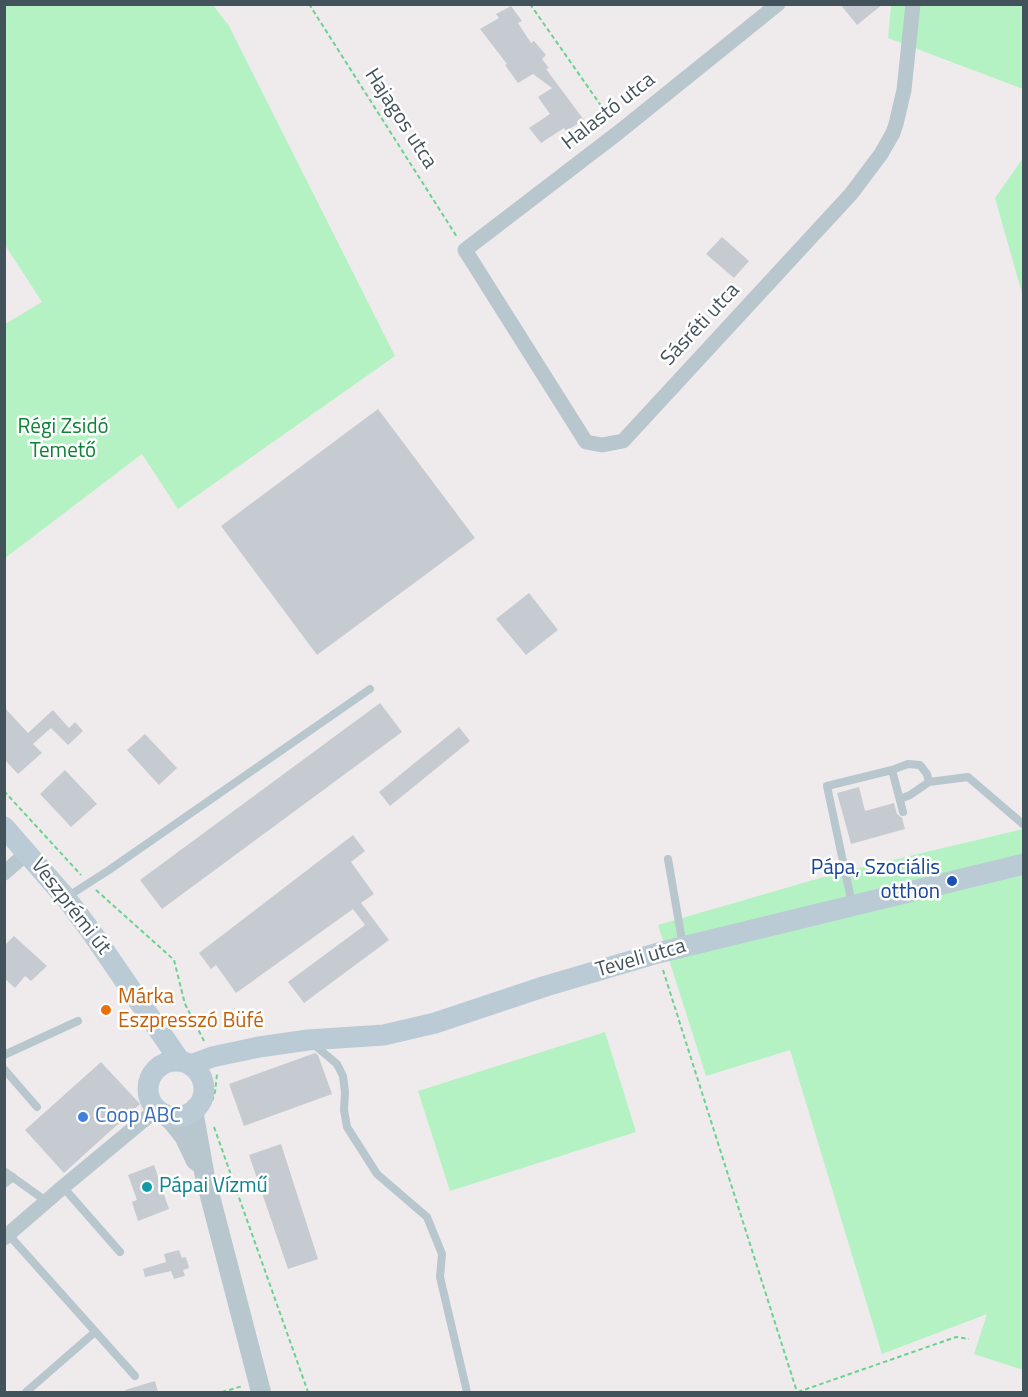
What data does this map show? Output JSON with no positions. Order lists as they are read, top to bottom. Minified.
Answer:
{"streets":{"main road":["Veszprémi út","Teveli utca"],"street":["Halastó utca","Sásréti utca"],"path":["Hajagos utca"]},"crossings":[["Halastó utca","Hajagos utca"],["Halastó utca","Sásréti utca"],["Hajagos utca","Sásréti utca"],["Veszprémi út","Teveli utca"]],"parks":["Régi Zsidó Temető"],"places":["Pápa, Szociális otthon","Márka Eszpresszó Büfé","Coop ABC","Pápai Vízmű"]}
